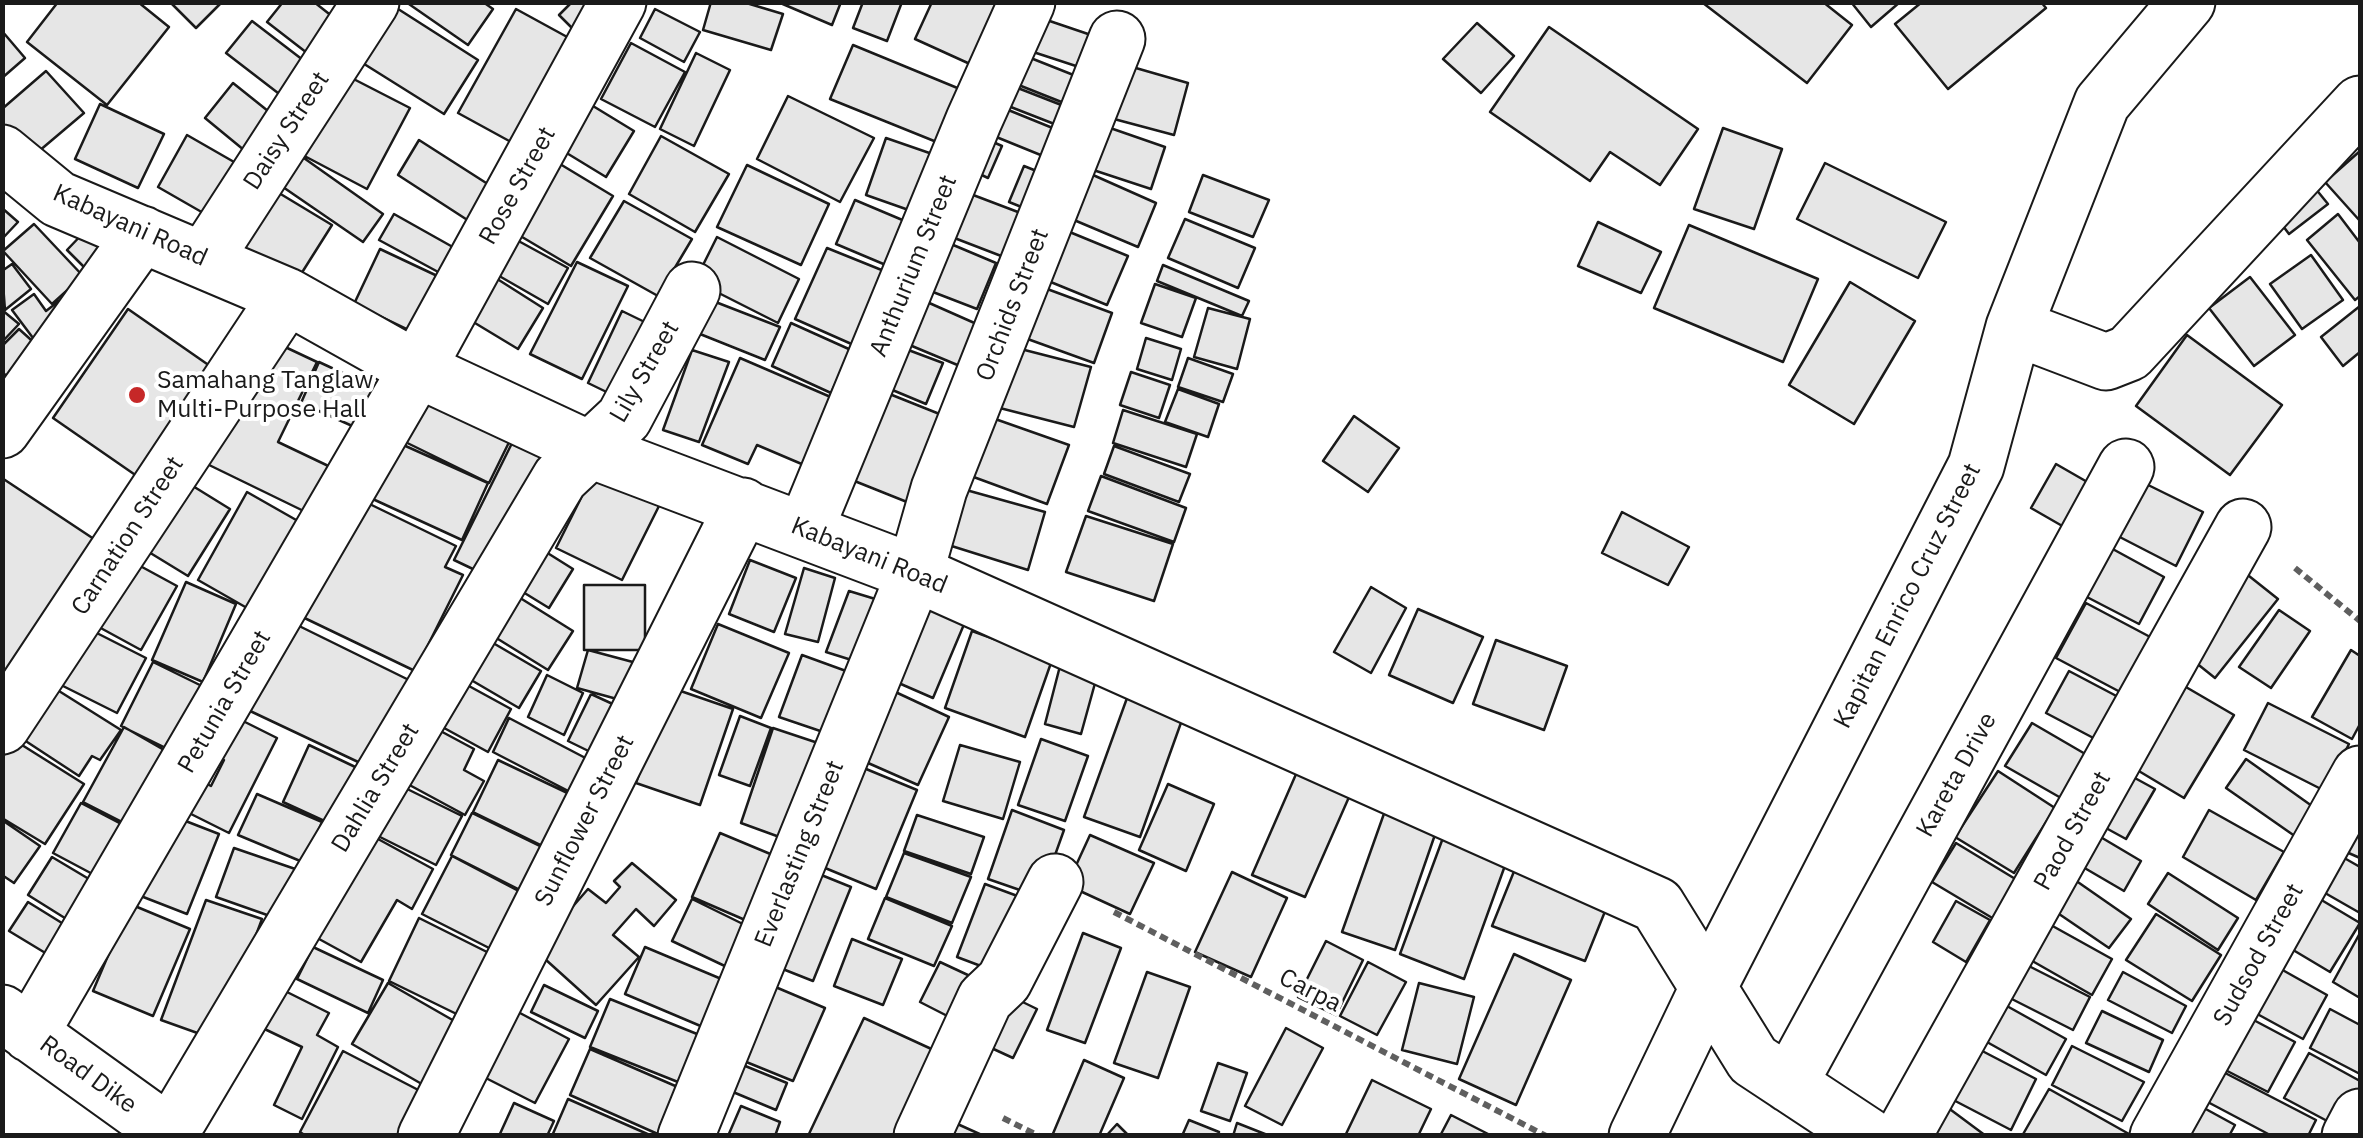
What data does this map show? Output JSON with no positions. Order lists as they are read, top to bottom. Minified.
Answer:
{"streets":{"street":["Daisy Street","Rose Street","Kabayani Road","Anthurium Street","Orchids Street","Lily Street","Carnation Street","Kapitan Enrico Cruz Street","Petunia Street","Kareta Drive","Dahlia Street","Sunflower Street","Paod Street","Everlasting Street","Sudsod Street","Road Dike"],"path":["Carpa"]},"crossings":[["Daisy Street","Kabayani Road"],["Rose Street","Kabayani Road"],["Rose Street","Petunia Street"],["Kabayani Road","Anthurium Street"],["Kabayani Road","Orchids Street"],["Kabayani Road","Lily Street"],["Kabayani Road","Carnation Street"],["Kabayani Road","Kapitan Enrico Cruz Street"],["Kabayani Road","Petunia Street"],["Kabayani Road","Kareta Drive"],["Kabayani Road","Dahlia Street"],["Kabayani Road","Sunflower Street"],["Kabayani Road","Everlasting Street"],["Orchids Street","Everlasting Street"],["Lily Street","Dahlia Street"],["Petunia Street","Road Dike"],["Dahlia Street","Road Dike"]],"places":["Samahang Tanglaw Multi-Purpose Hall"]}
